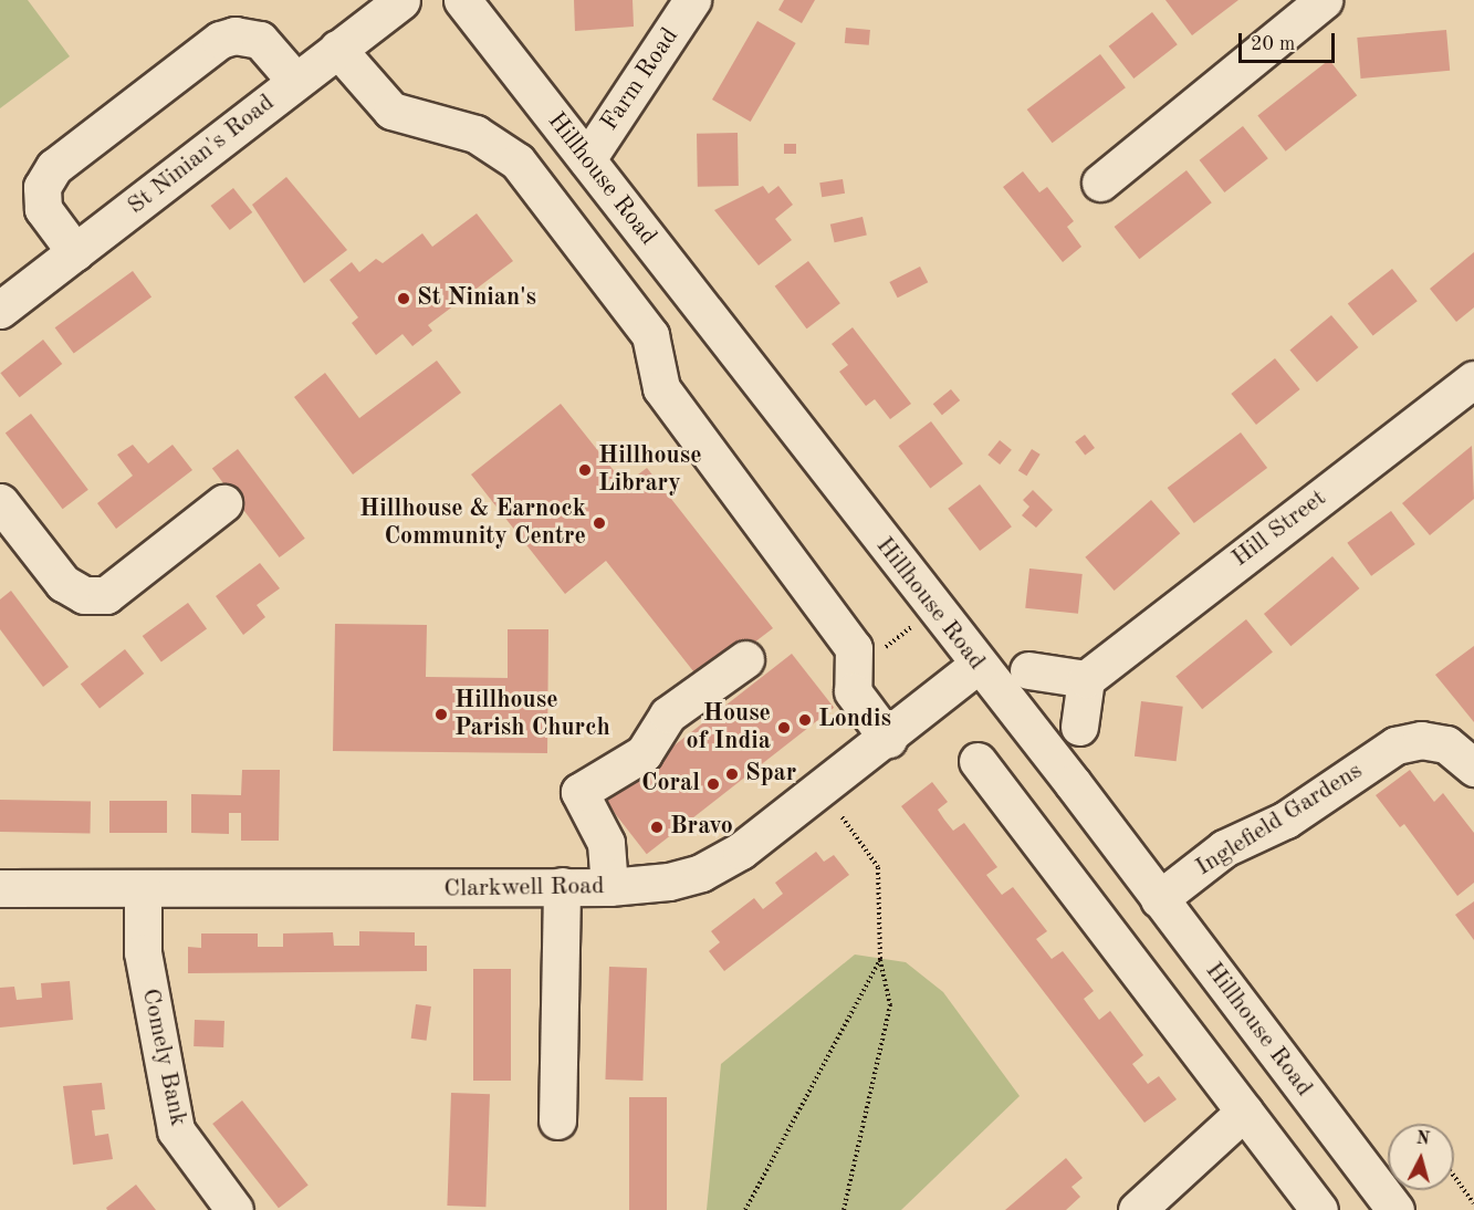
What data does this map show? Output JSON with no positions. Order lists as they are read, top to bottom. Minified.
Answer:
{"streets":{"street":["Farm Road","St Ninian's Road","Hillhouse Road","Hill Street","Inglefield Gardens","Clarkwell Road","Comely Bank"]},"crossings":[["Farm Road","Hillhouse Road"],["Hillhouse Road","Inglefield Gardens"],["Hillhouse Road","Clarkwell Road"],["Clarkwell Road","Comely Bank"]],"places":["St Ninian's","Hillhouse Library","Hillhouse & Earnock Community Centre","Hillhouse Parish Church","Londis","House of India","Spar","Coral","Bravo"],"scale_bar":"20 m","north":"top"}
